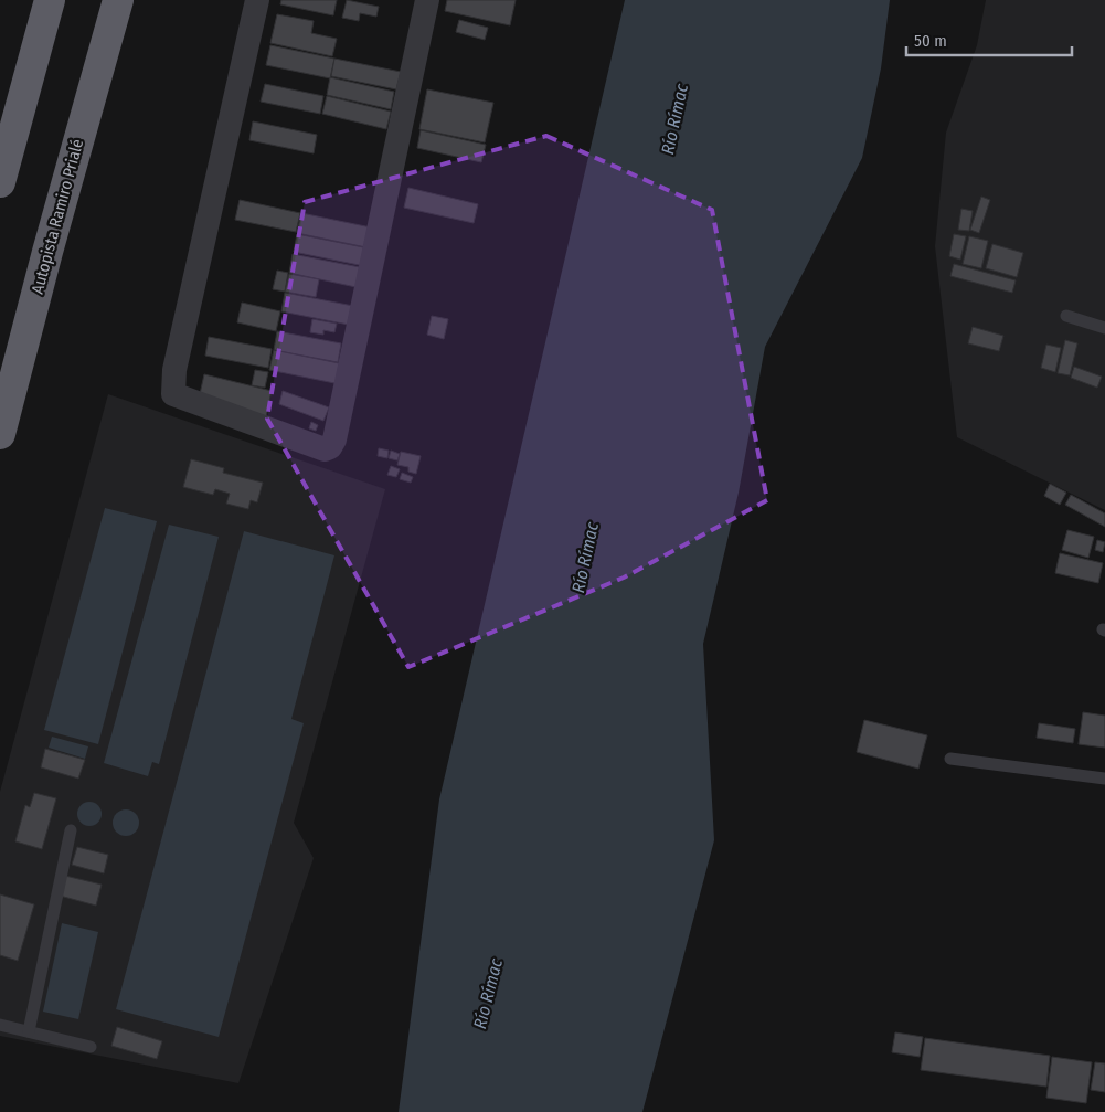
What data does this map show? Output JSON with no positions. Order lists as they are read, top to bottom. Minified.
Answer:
{"streets":{"highway":["Autopista Ramiro Prialé"]},"water":["Río Rímac"],"scale_bar":"50 m"}
